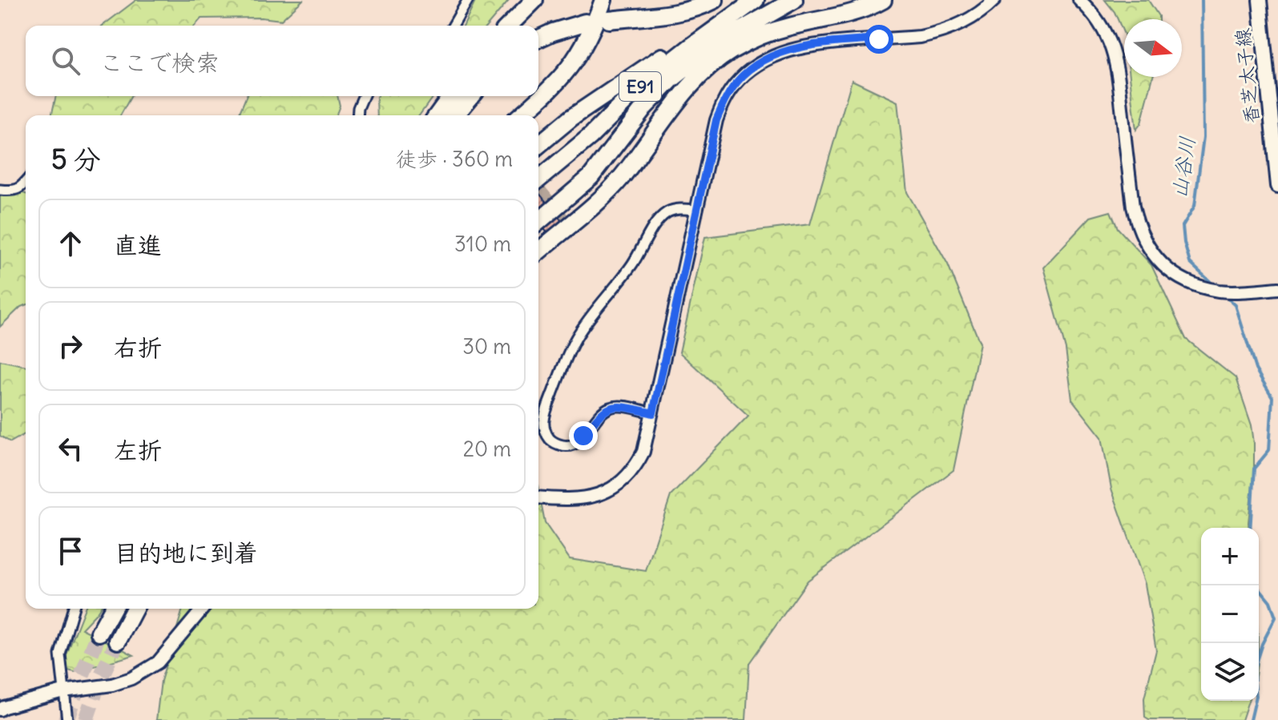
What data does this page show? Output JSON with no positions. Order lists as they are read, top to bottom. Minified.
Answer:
{"streets":{"highway":["E91"],"main road":["香芝太子線"]},"water":["山谷川"],"north":"right","page":{"search":"ここで検索","heading":["5 分","徒歩 · 360 m"],"list":[["直進","310 m"],["右折","30 m"],["左折","20 m"],"目的地に到着"],"map_buttons":["+","−"]}}
